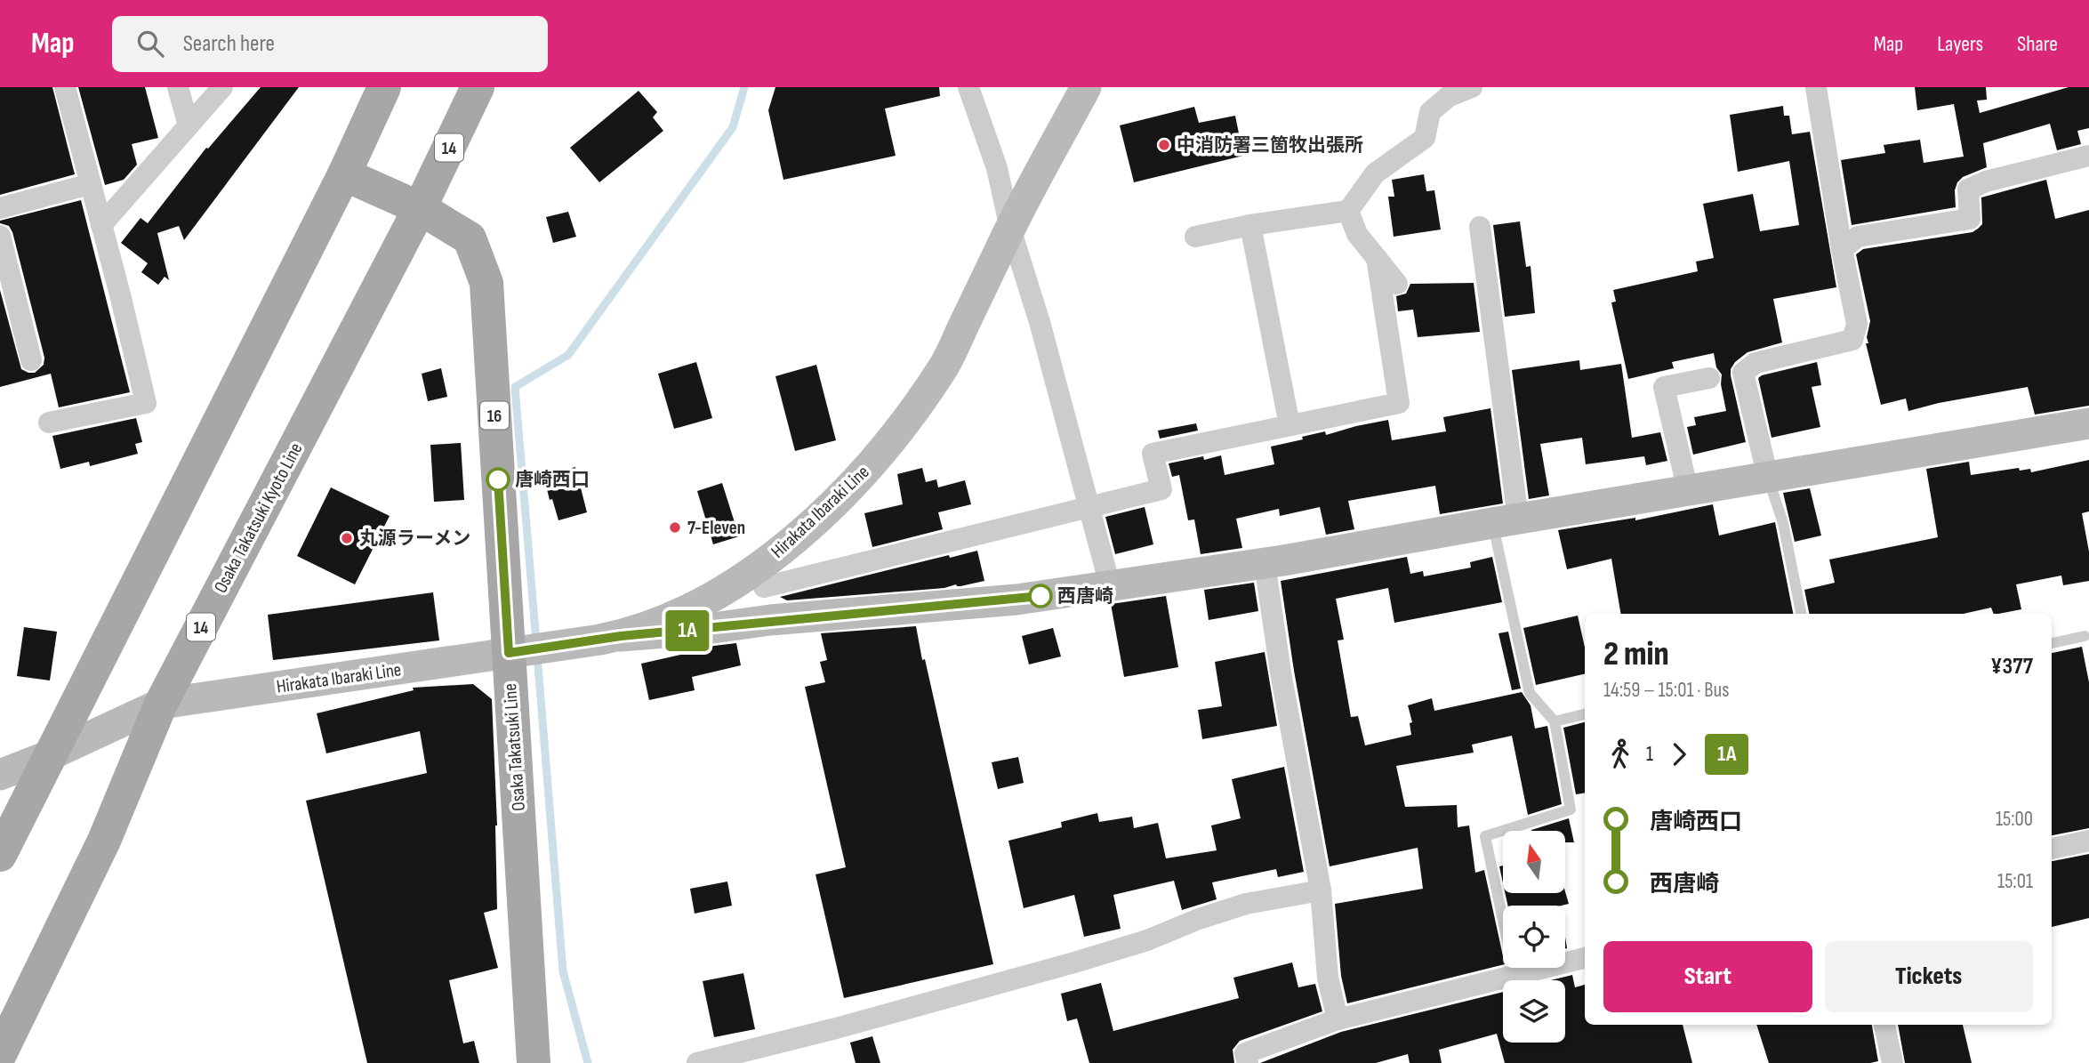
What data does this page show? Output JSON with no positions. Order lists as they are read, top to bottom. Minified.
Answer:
{"streets":{"main road":["14","16","Osaka Takatsuki Kyoto Line","Osaka Takatsuki Line"],"street":["Hirakata Ibaraki Line"]},"crossings":[["Hirakata Ibaraki Line","Osaka Takatsuki Kyoto Line"],["Hirakata Ibaraki Line","Osaka Takatsuki Line"],["Osaka Takatsuki Kyoto Line","Osaka Takatsuki Line"]],"places":["中消防署三箇牧出張所","唐崎西口","7-Eleven","丸源ラーメン","西唐崎"],"lines":["bus line 1A"],"north":"top","page":{"header":"Map","search":"Search here","nav":["Map","Layers","Share"],"on_map":"1A","heading":["2 min","14:59 – 15:01 · Bus","¥377"],"legs":["1","1A"],"list":[{"name":"唐崎西口","value":"15:00"},{"name":"西唐崎","value":"15:01"}],"buttons":["Start","Tickets"]}}
